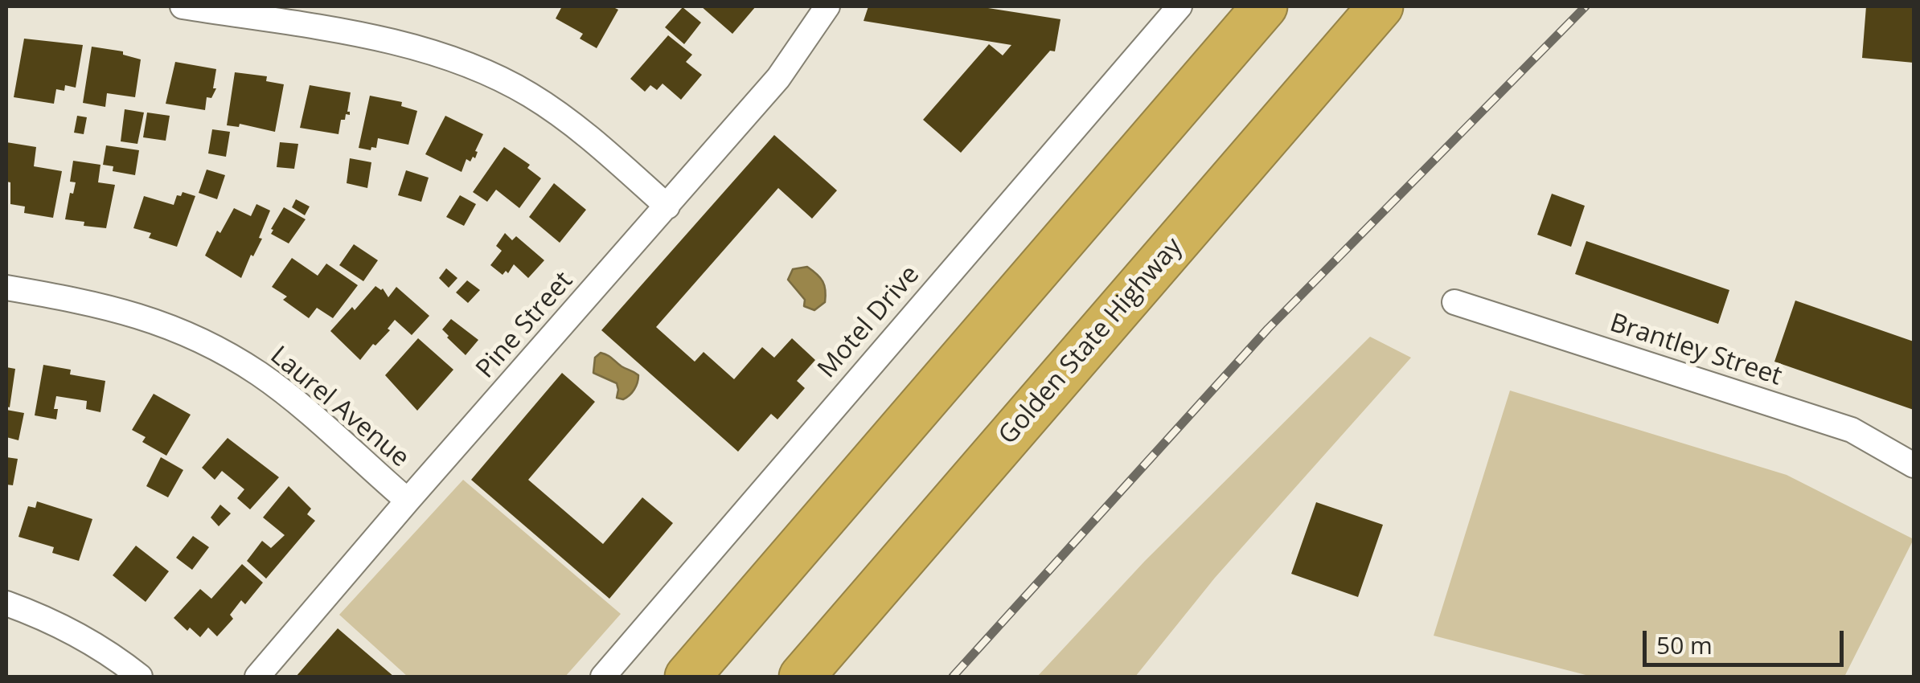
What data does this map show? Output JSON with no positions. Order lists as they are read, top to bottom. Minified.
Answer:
{"streets":{"highway":["Golden State Highway"],"street":["Motel Drive","Pine Street","Brantley Street","Laurel Avenue"]},"crossings":[["Pine Street","Laurel Avenue"]],"scale_bar":"50 m"}
